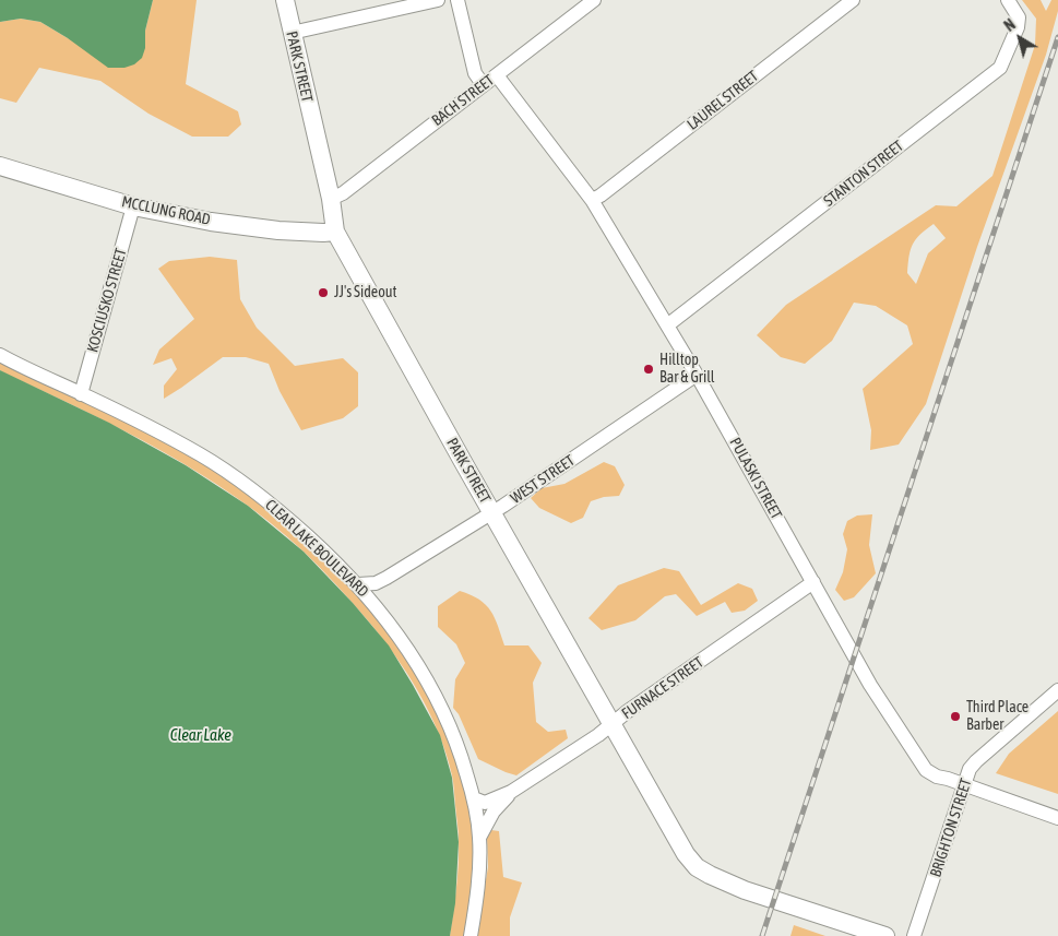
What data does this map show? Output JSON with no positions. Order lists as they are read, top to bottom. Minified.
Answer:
{"streets":{"street":["PARK STREET","BACH STREET","LAUREL STREET","STANTON STREET","MCCLUNG ROAD","KOSCIUSKO STREET","PULASKI STREET","WEST STREET","CLEAR LAKE BOULEVARD","FURNACE STREET","BRIGHTON STREET"]},"crossings":[["PARK STREET","BACH STREET"],["PARK STREET","MCCLUNG ROAD"],["PARK STREET","WEST STREET"],["PARK STREET","FURNACE STREET"],["BACH STREET","PULASKI STREET"],["LAUREL STREET","PULASKI STREET"],["STANTON STREET","PULASKI STREET"],["MCCLUNG ROAD","KOSCIUSKO STREET"],["KOSCIUSKO STREET","CLEAR LAKE BOULEVARD"],["PULASKI STREET","WEST STREET"],["PULASKI STREET","FURNACE STREET"],["PULASKI STREET","BRIGHTON STREET"],["WEST STREET","CLEAR LAKE BOULEVARD"],["CLEAR LAKE BOULEVARD","FURNACE STREET"]],"water":["Clear Lake"],"places":["JJ's Sideout","Hilltop Bar & Grill","Third Place Barber"],"north":"top left"}
